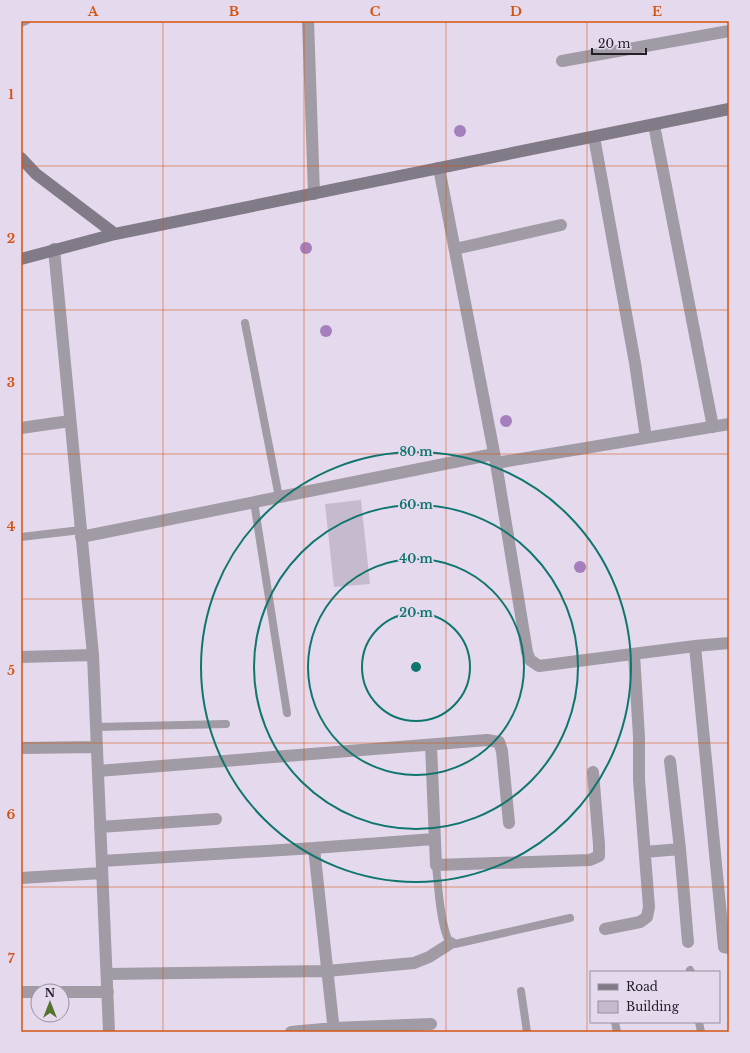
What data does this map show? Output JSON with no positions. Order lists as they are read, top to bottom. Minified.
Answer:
{"legend":["Road","Building"],"scale_bar":"20 m","north":"top","grid":{"columns":["A","B","C","D","E"],"rows":["1","2","3","4","5","6","7"]},"rings":["80 m","60 m","40 m","20 m"]}
